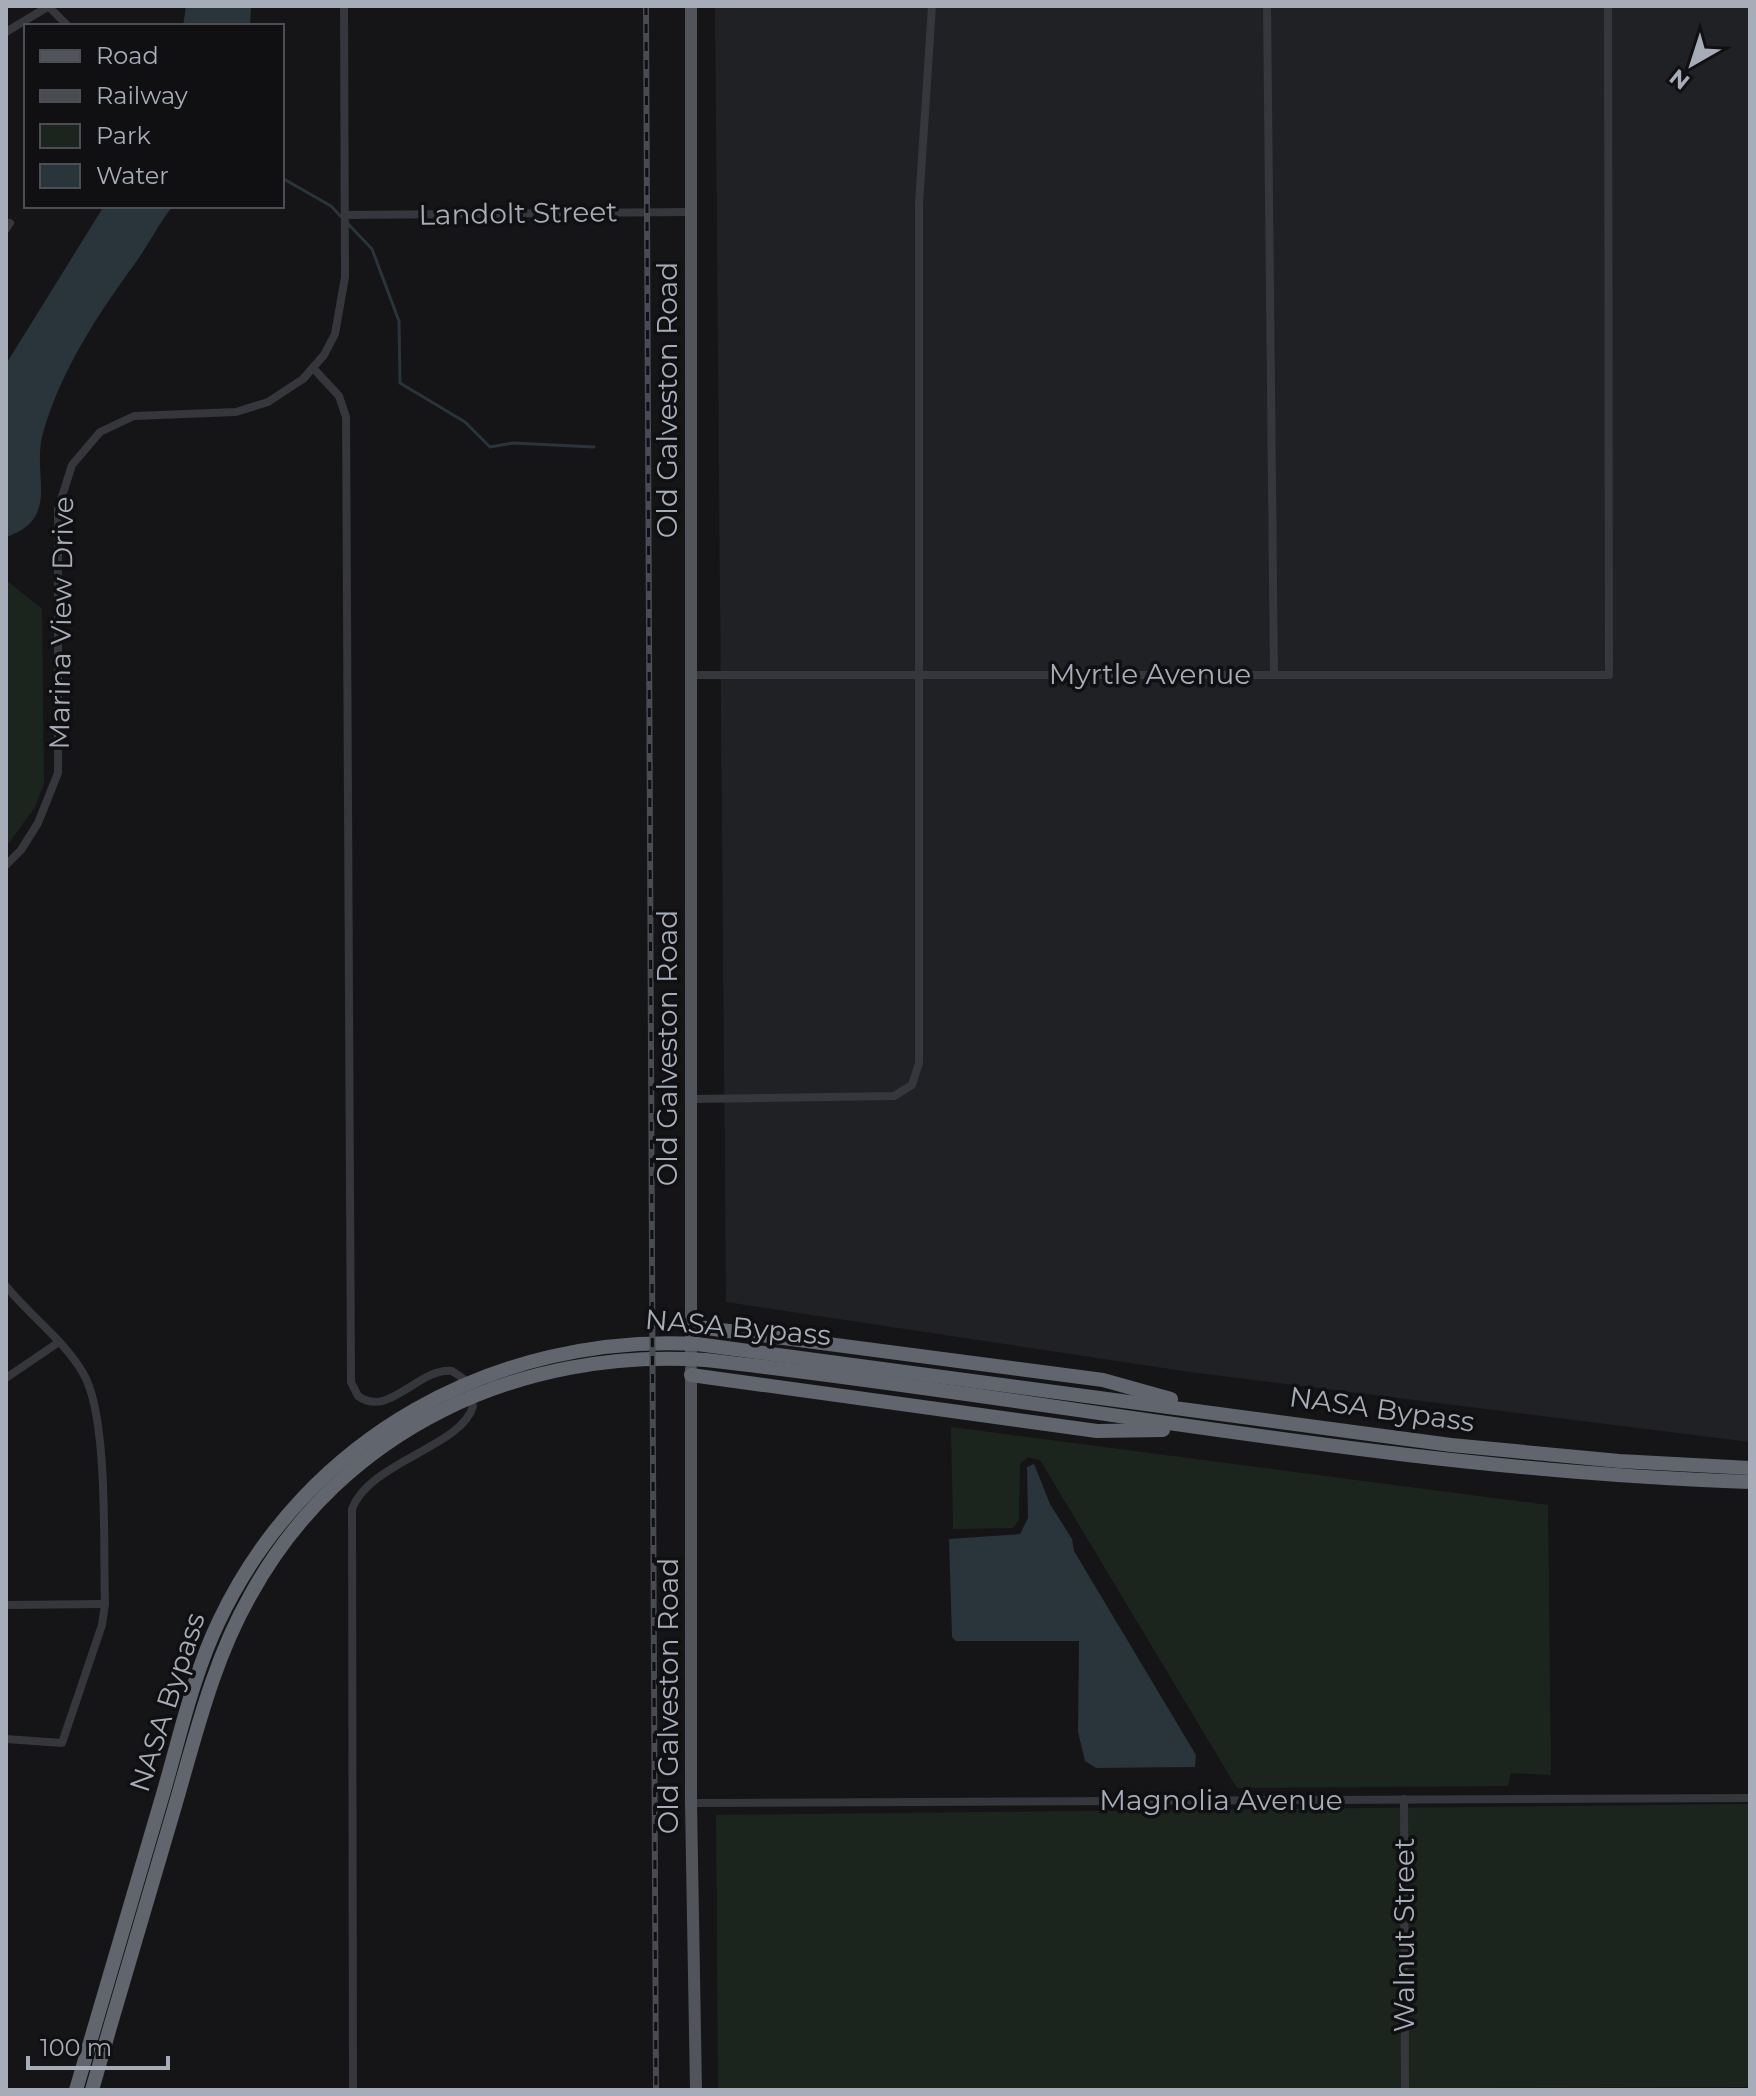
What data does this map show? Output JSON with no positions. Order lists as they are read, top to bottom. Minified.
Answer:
{"streets":{"highway":["NASA Bypass"],"main road":["Old Galveston Road"],"street":["Landolt Street","Marina View Drive","Myrtle Avenue","Magnolia Avenue","Walnut Street"]},"crossings":[["Landolt Street","Old Galveston Road"],["Landolt Street","Marina View Drive"],["Old Galveston Road","Myrtle Avenue"],["Old Galveston Road","Magnolia Avenue"],["Magnolia Avenue","Walnut Street"]],"legend":["Road","Railway","Park","Water"],"scale_bar":"100 m","north":"bottom left"}
